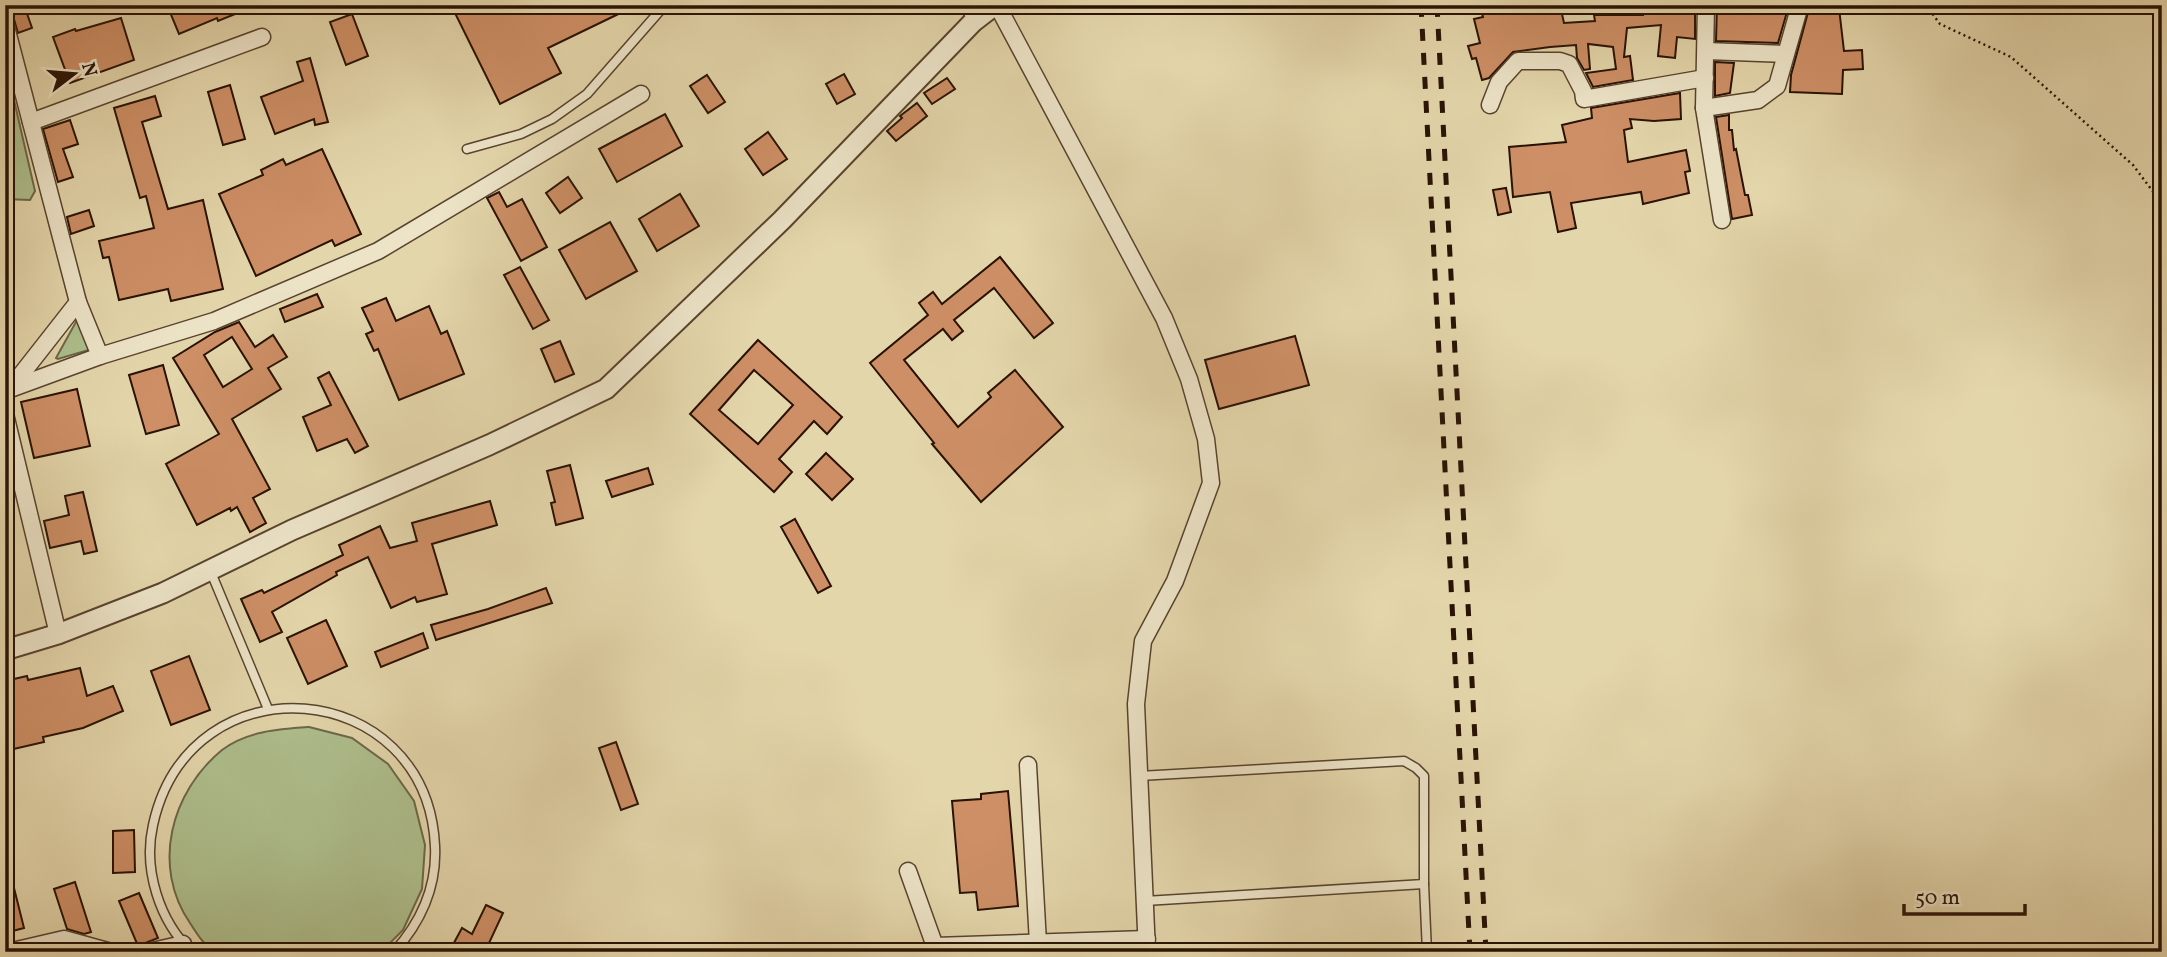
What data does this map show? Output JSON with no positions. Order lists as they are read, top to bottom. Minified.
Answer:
{"scale_bar":"50 m","north":"right"}
